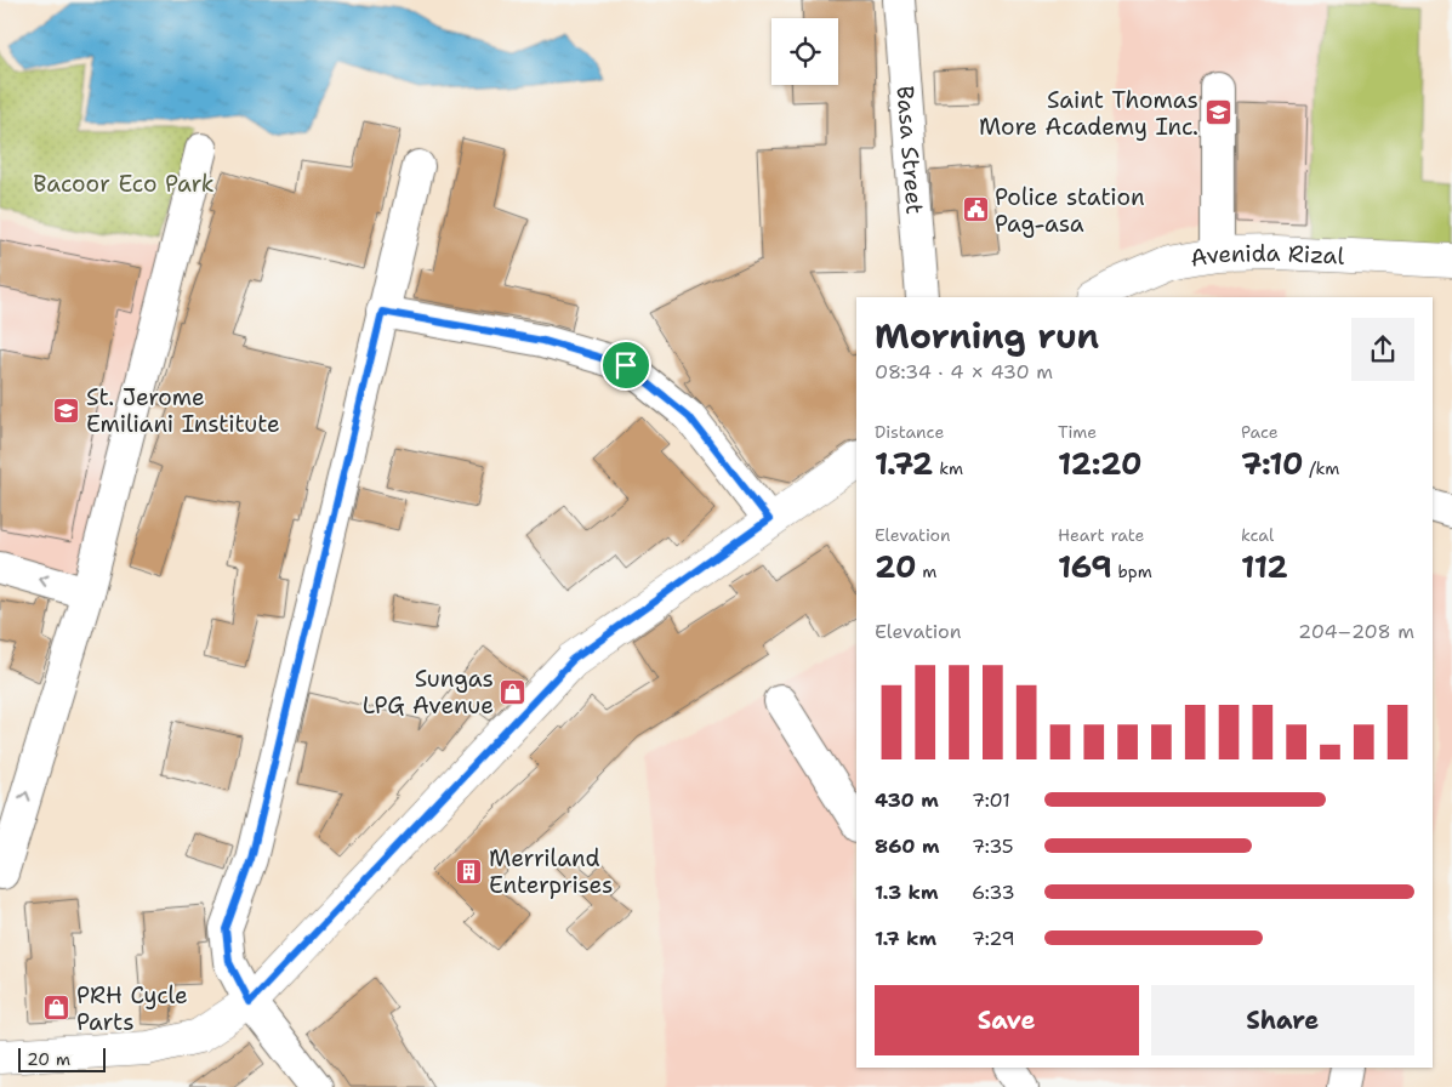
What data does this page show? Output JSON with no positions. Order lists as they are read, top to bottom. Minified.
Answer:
{"streets":{"main road":["Avenida Rizal"],"street":["Basa Street"]},"parks":["Bacoor Eco Park"],"places":{"school or university":["Saint Thomas More Academy Inc.","St. Jerome Emiliani Institute"],"public building":["Police station Pag-asa"],"shop":["Sungas LPG Avenue","PRH Cycle Parts"],"building":["Merriland Enterprises"]},"scale_bar":"20 m","page":{"heading":["Morning run","08:34 · 4 × 430 m"],"stats":[["Distance","1.72 km"],["Time","12:20"],["Pace","7:10 /km"],["Elevation","20 m"],["Heart rate","169 bpm"],["kcal","112"]],"chart":["Elevation","204–208 m"],"list":[{"name":"430 m","note":"7:01"},{"name":"860 m","note":"7:35"},{"name":"1.3 km","note":"6:33"},{"name":"1.7 km","note":"7:29"}],"buttons":["Save","Share"],"scale":"20 m"}}
